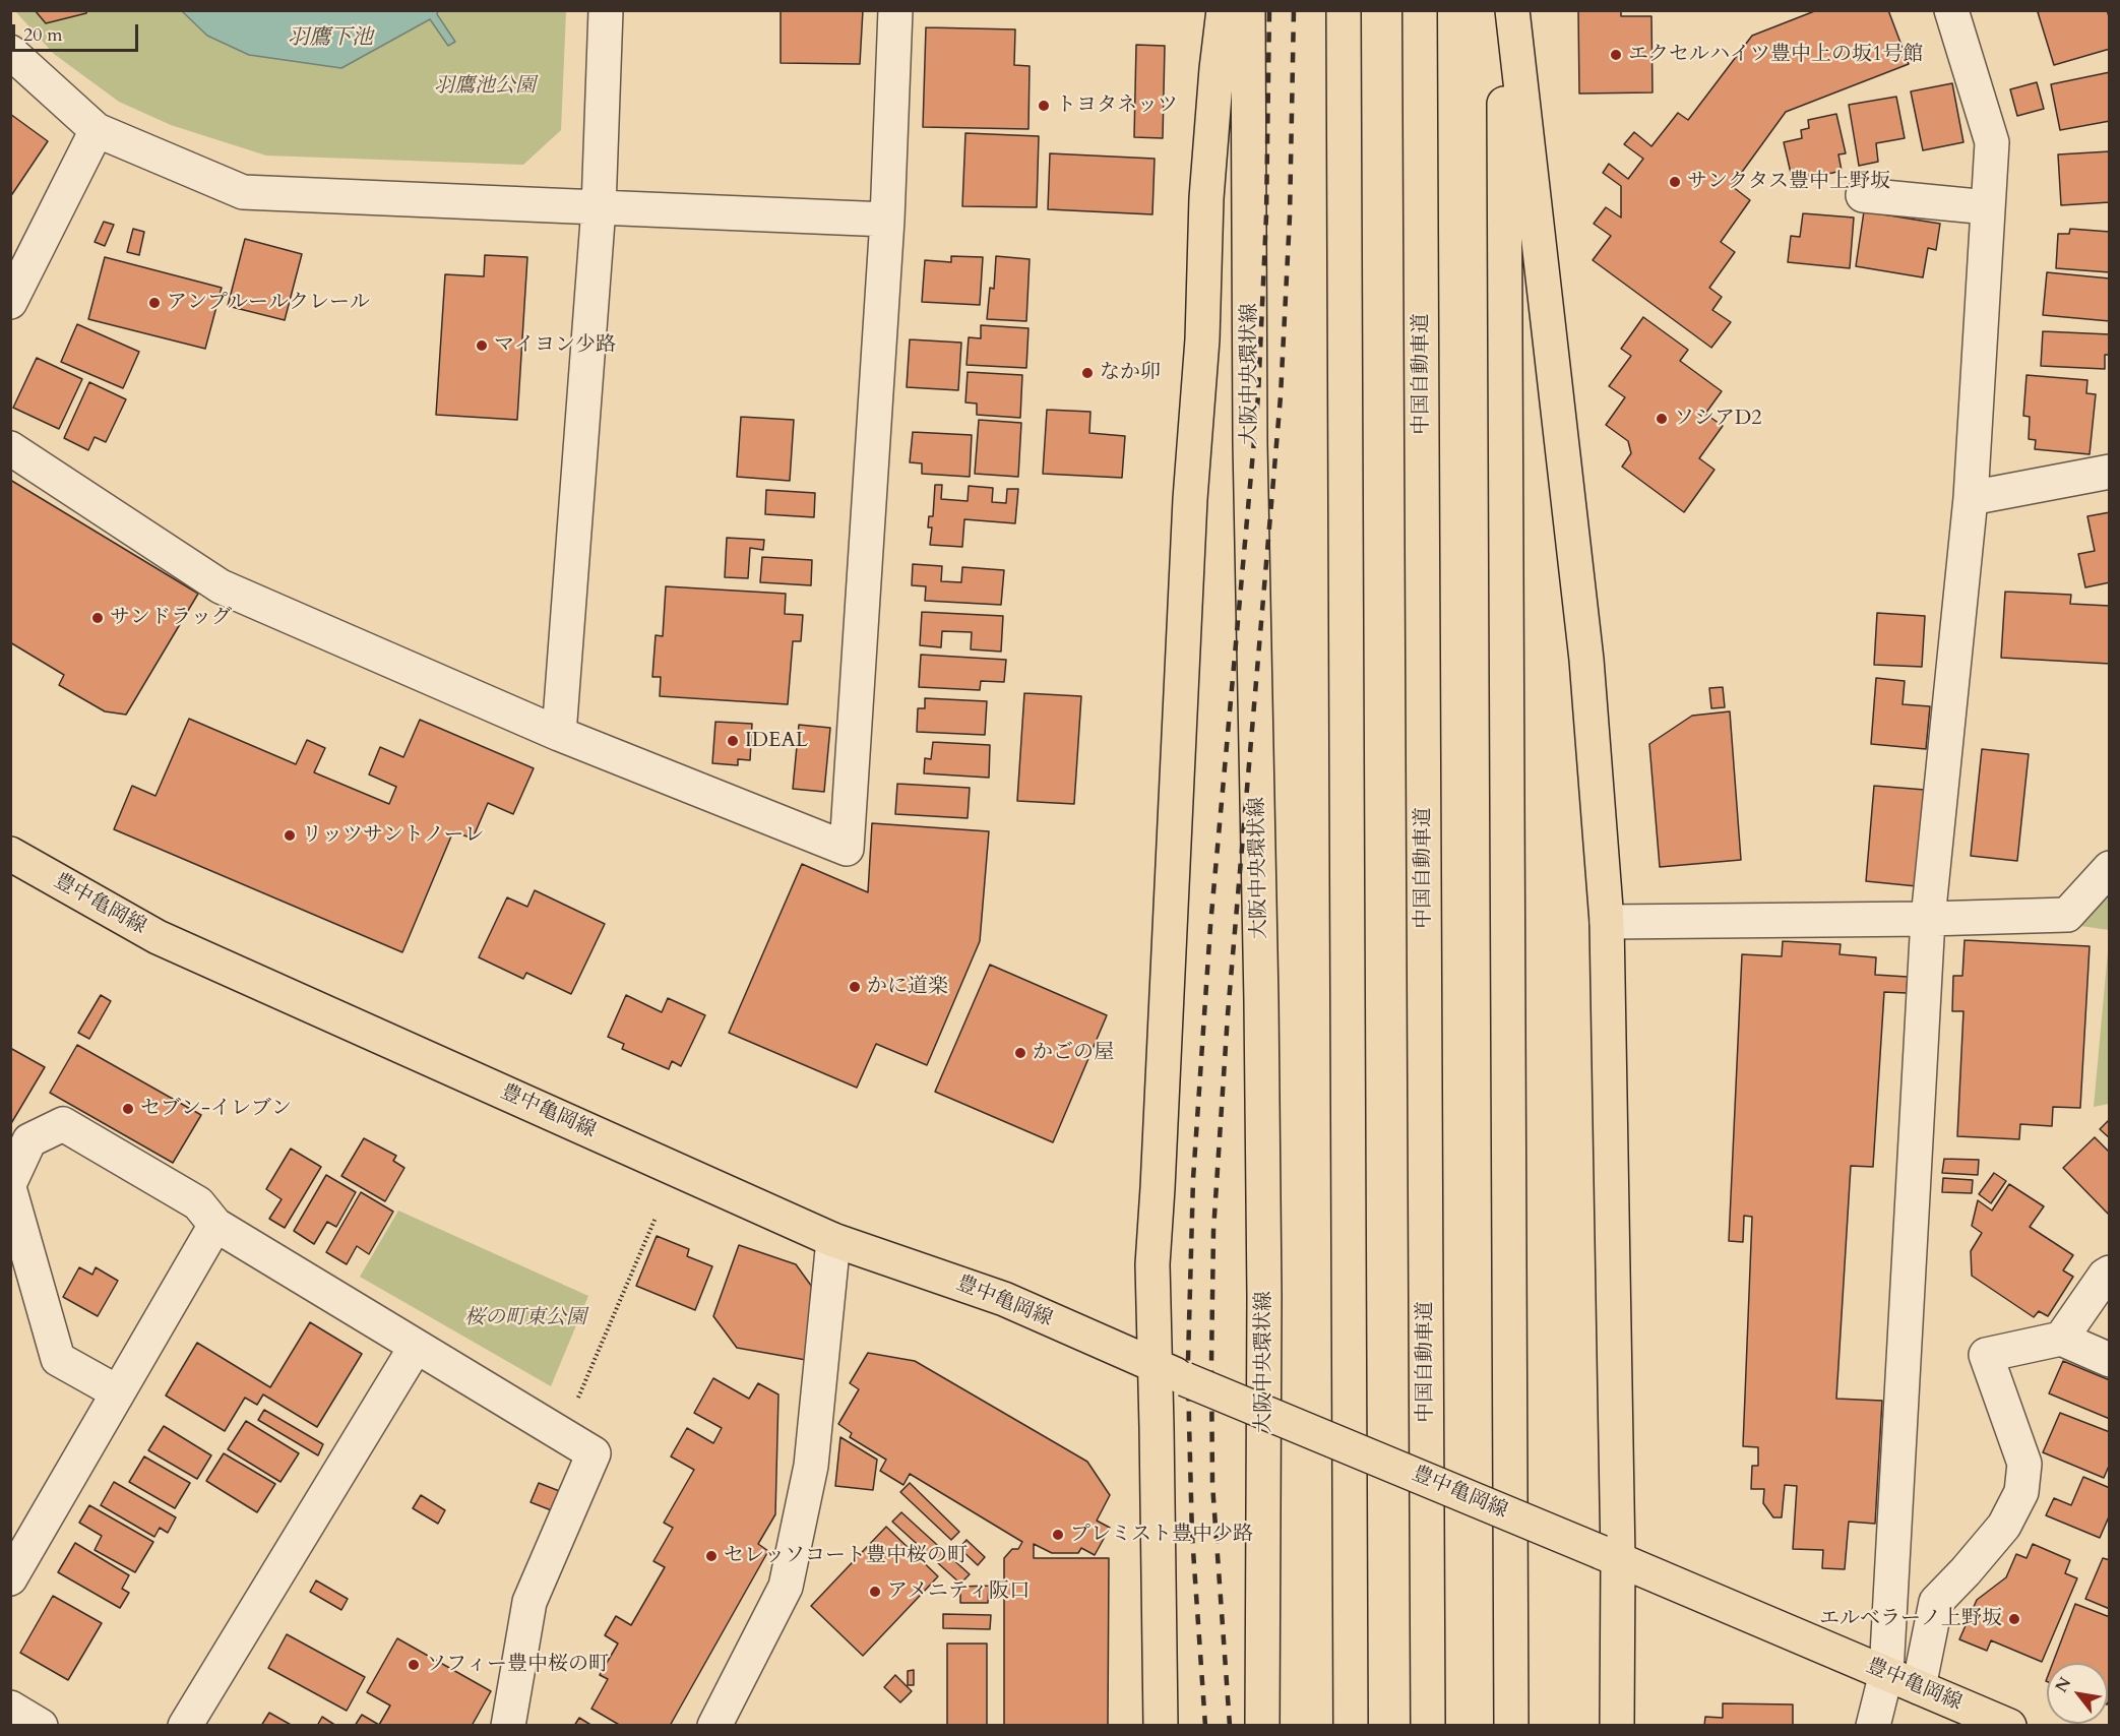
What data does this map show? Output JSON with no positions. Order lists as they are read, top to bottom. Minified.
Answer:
{"streets":{"main road":["大阪中央環状線","中国自動車道","豊中亀岡線"]},"water":["羽鷹下池"],"parks":["羽鷹池公園","桜の町東公園"],"places":["エクセルハイツ豊中上の坂1号館","トヨタネッツ","サンクタス豊中上野坂","アンプルールクレール","マイヨン少路","なか卯","ソシアD2","サンドラッグ","IDEAL","リッツサントノーレ","かに道楽","かごの屋","セブン-イレブン","プレミスト豊中少路","セレッソコート豊中桜の町","アメニティ阪口","エルベラーノ上野坂","ソフィー豊中桜の町"],"scale_bar":"20 m","north":"top left"}
